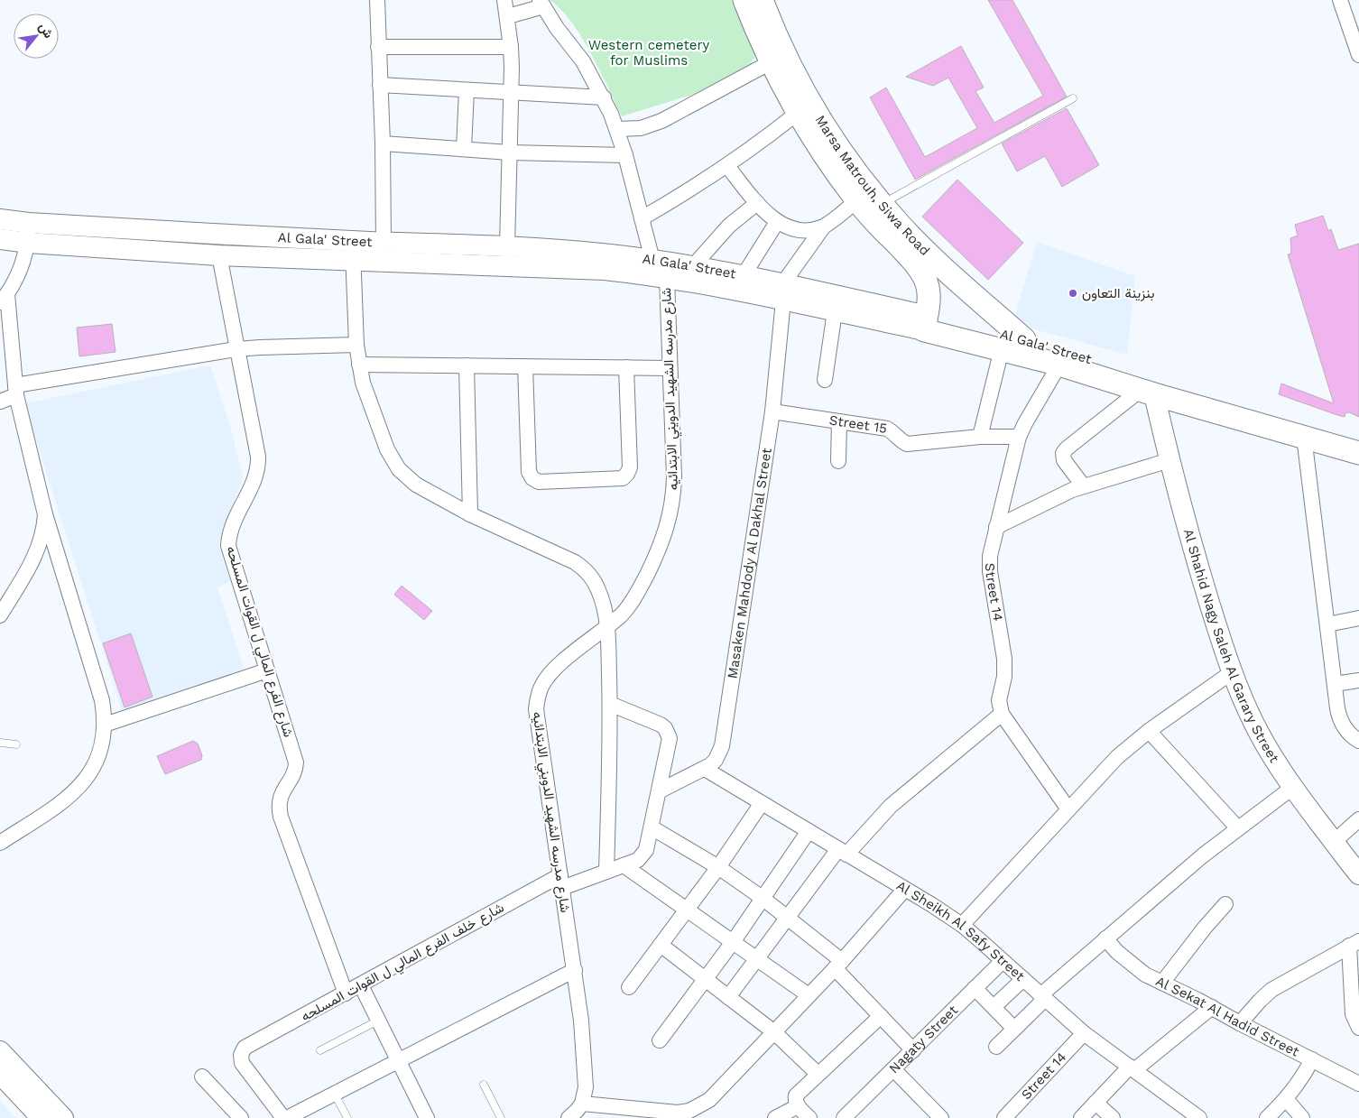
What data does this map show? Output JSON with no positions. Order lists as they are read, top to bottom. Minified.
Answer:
{"streets":{"main road":["Marsa Matrouh, Siwa Road","Al Gala' Street"],"street":["شارع مدرسه الشهيد الدويني الابتدائيه","Street 15","Masaken Mahdody Al Dakhal Street","Street 14","شارع الفرع المالي ل القوات المسلحه","Al Shahid Nagy Saleh Al Garary Street","Al Sheikh Al Safy Street","شارع خلف الفرع المالي ل القوات المسلحه","Al Sekat Al Hadid Street","Nagaty Street"]},"crossings":[["Marsa Matrouh, Siwa Road","Al Gala' Street"],["Al Gala' Street","شارع مدرسه الشهيد الدويني الابتدائيه"],["Al Gala' Street","Masaken Mahdody Al Dakhal Street"],["Al Gala' Street","Street 14"],["Al Gala' Street","شارع الفرع المالي ل القوات المسلحه"],["Al Gala' Street","Al Shahid Nagy Saleh Al Garary Street"],["شارع مدرسه الشهيد الدويني الابتدائيه","شارع خلف الفرع المالي ل القوات المسلحه"],["Street 15","Masaken Mahdody Al Dakhal Street"],["Street 15","Street 14"],["Masaken Mahdody Al Dakhal Street","Al Sheikh Al Safy Street"],["Masaken Mahdody Al Dakhal Street","شارع خلف الفرع المالي ل القوات المسلحه"],["Street 14","Al Sheikh Al Safy Street"],["شارع الفرع المالي ل القوات المسلحه","شارع خلف الفرع المالي ل القوات المسلحه"],["Al Sheikh Al Safy Street","Nagaty Street"]],"parks":["Western cemetery for Muslims"],"places":["بنزينة التعاون"],"north":"top right"}
